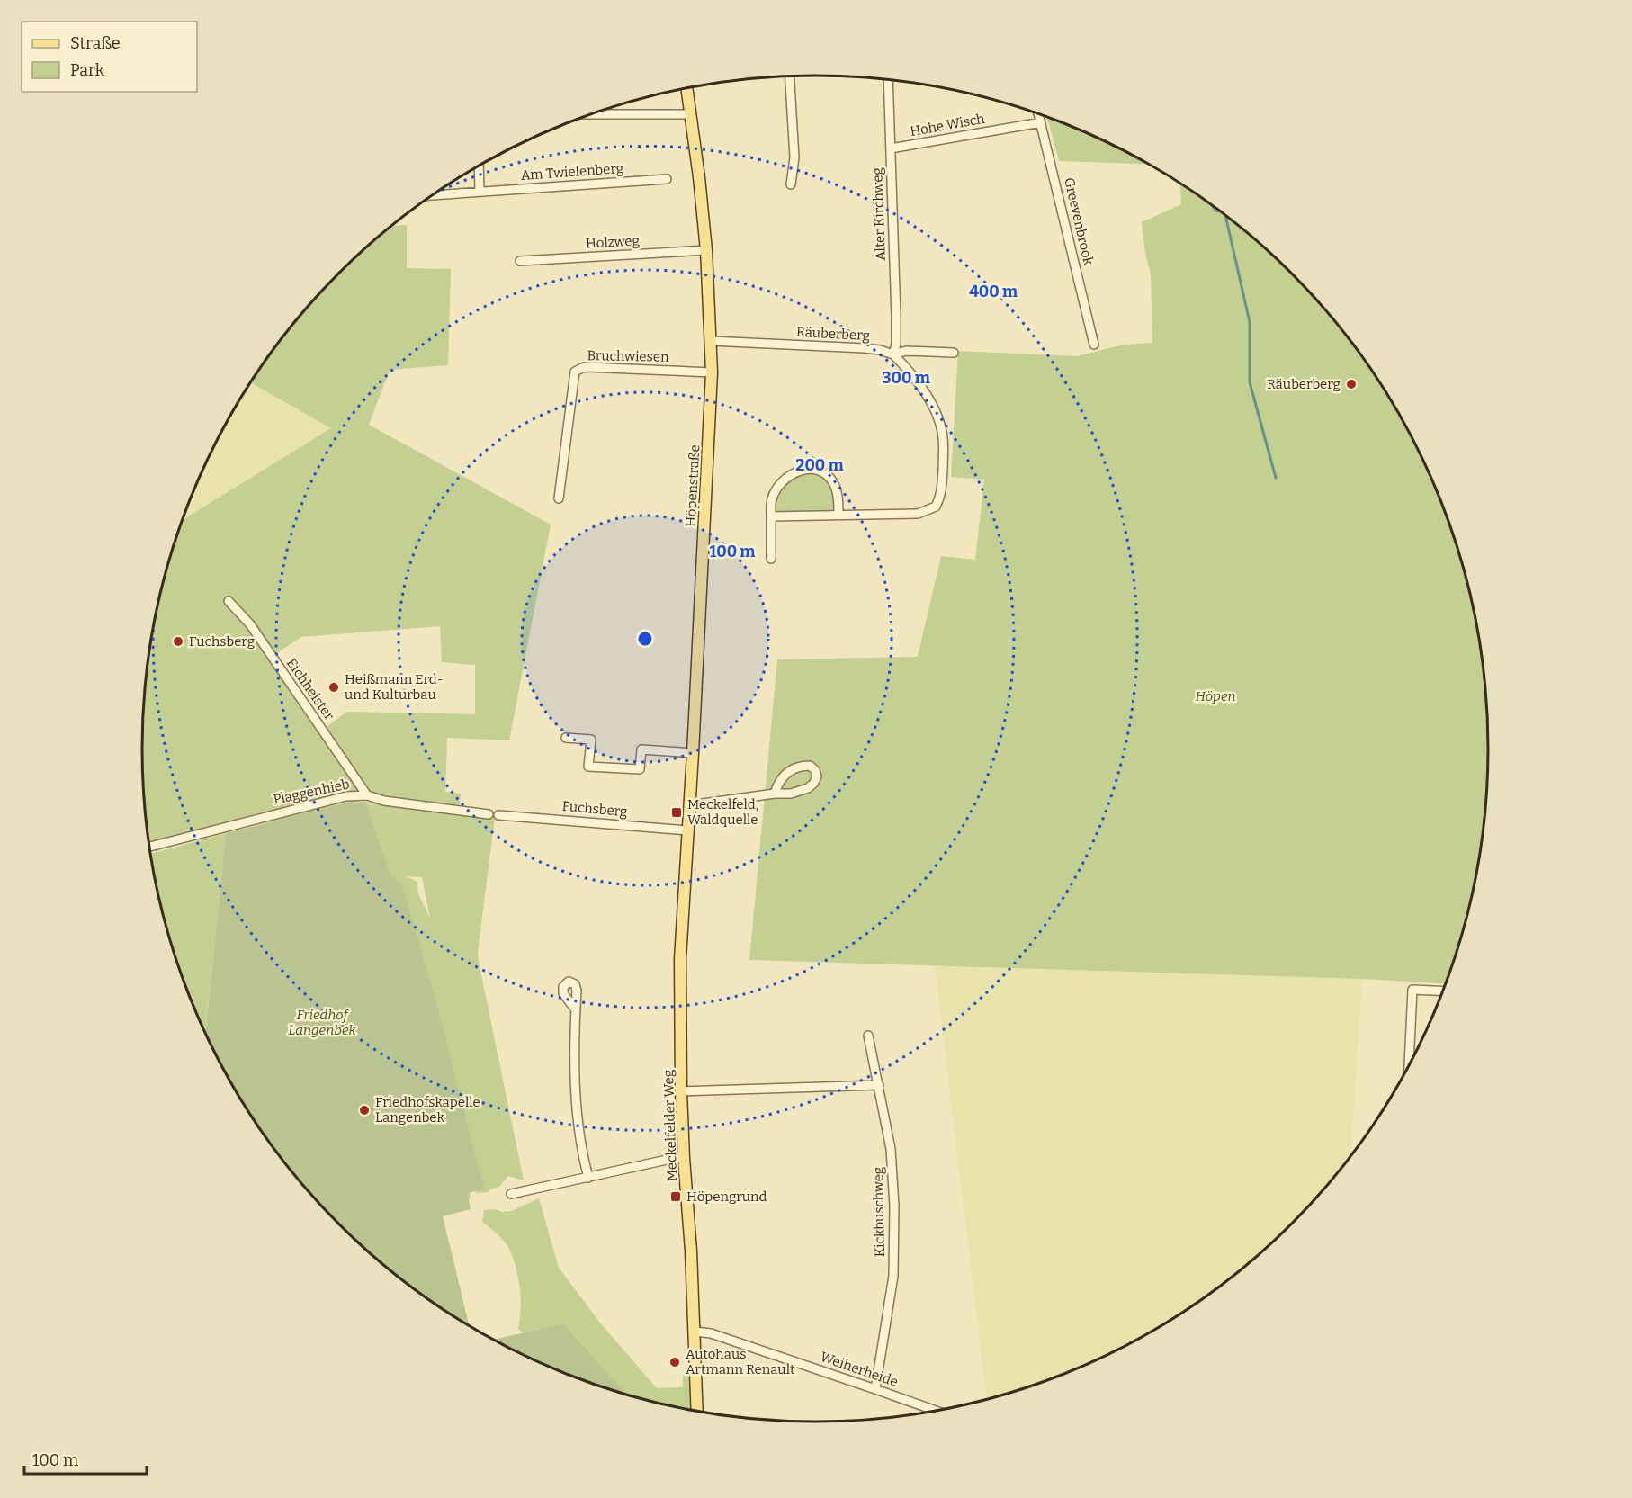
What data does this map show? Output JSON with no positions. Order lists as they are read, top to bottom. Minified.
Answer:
{"streets":{"main road":["Höpenstraße","Meckelfelder Weg"],"street":["Hohe Wisch","Am Twielenberg","Alter Kirchweg","Greevenbrook","Holzweg","Räuberberg","Bruchwiesen","Eichheister","Plaggenhieb","Fuchsberg","Kickbuschweg","Weiherheide"]},"crossings":[["Hohe Wisch","Alter Kirchweg"],["Hohe Wisch","Greevenbrook"],["Alter Kirchweg","Räuberberg"],["Holzweg","Höpenstraße"],["Räuberberg","Höpenstraße"],["Bruchwiesen","Höpenstraße"],["Höpenstraße","Fuchsberg"],["Höpenstraße","Meckelfelder Weg"],["Eichheister","Plaggenhieb"],["Meckelfelder Weg","Weiherheide"],["Kickbuschweg","Weiherheide"]],"parks":["Höpen","Friedhof Langenbek"],"places":{"other":["Räuberberg","Fuchsberg","Heißmann Erd- und Kulturbau","Friedhofskapelle Langenbek","Autohaus Artmann Renault"],"transit":["Meckelfeld, Waldquelle","Höpengrund"]},"legend":["Straße","Park"],"scale_bar":"100 m","rings":["400 m","300 m","200 m","100 m"]}
